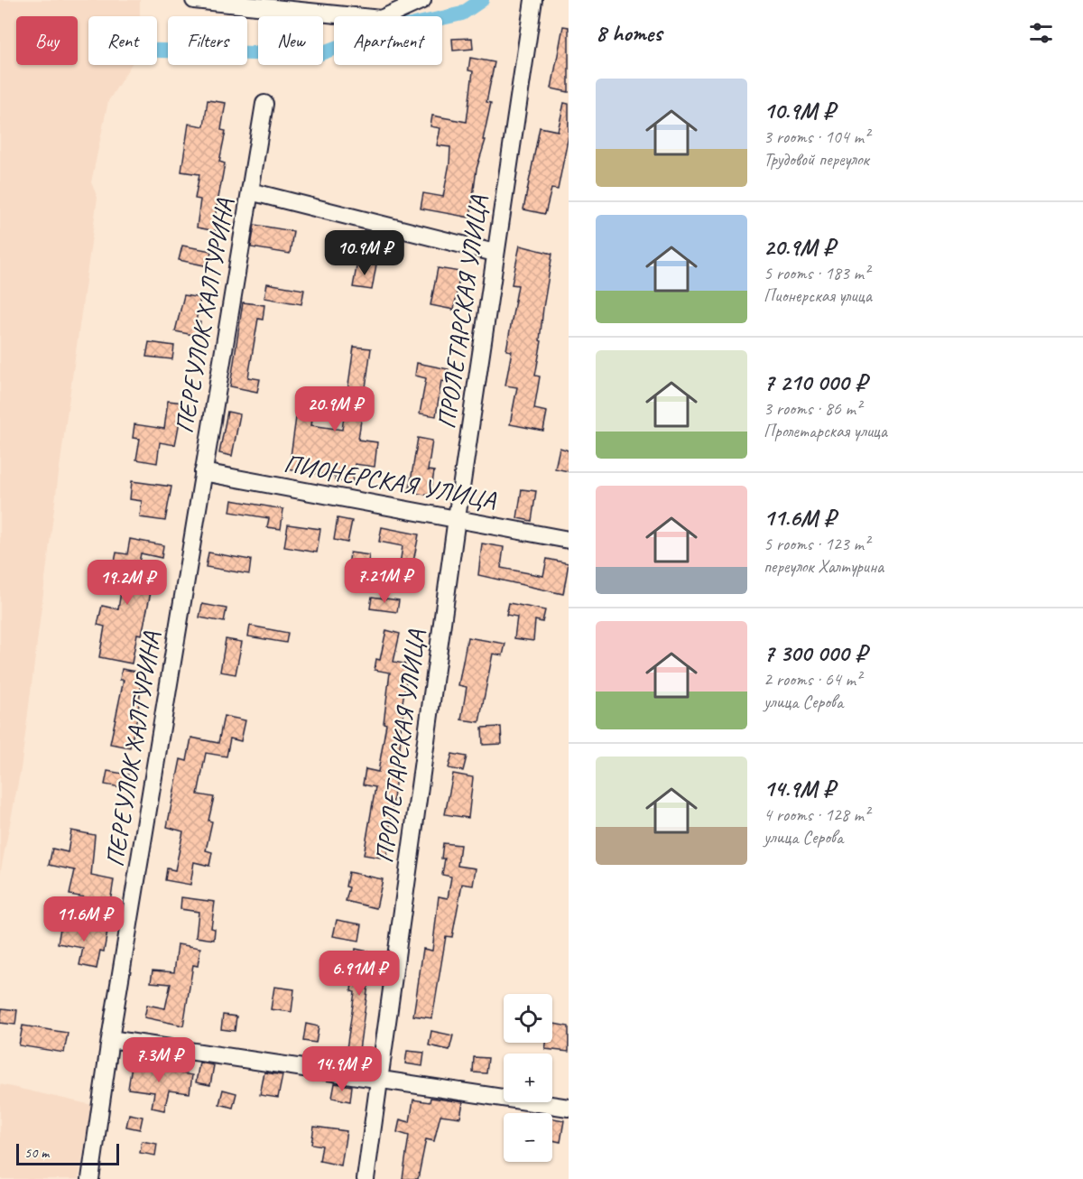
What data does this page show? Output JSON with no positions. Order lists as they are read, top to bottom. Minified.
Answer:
{"streets":{"street":["ПРОЛЕТАРСКАЯ УЛИЦА","ПЕРЕУЛОК ХАЛТУРИНА","ПИОНЕРСКАЯ УЛИЦА"]},"crossings":[["ПРОЛЕТАРСКАЯ УЛИЦА","ПИОНЕРСКАЯ УЛИЦА"],["ПЕРЕУЛОК ХАЛТУРИНА","ПИОНЕРСКАЯ УЛИЦА"]],"scale_bar":"50 m","page":{"heading":"8 homes","chip":["Buy","Rent","Filters","New","Apartment"],"list":[{"name":"10.9M ₽","note":"3 rooms · 104 m² · Трудовой переулок"},{"name":"20.9M ₽","note":"5 rooms · 183 m² · Пионерская улица"},{"name":"7 210 000 ₽","note":"3 rooms · 86 m² · Пролетарская улица"},{"name":"11.6M ₽","note":"5 rooms · 123 m² · переулок Халтурина"},{"name":"7 300 000 ₽","note":"2 rooms · 64 m² · улица Серова"},{"name":"14.9M ₽","note":"4 rooms · 128 m² · улица Серова"}],"price":["10.9M ₽","20.9M ₽","7.21M ₽","19.2M ₽","11.6M ₽","6.91M ₽","7.3M ₽","14.9M ₽"],"map_buttons":["+","−"],"scale":"50 m"}}
